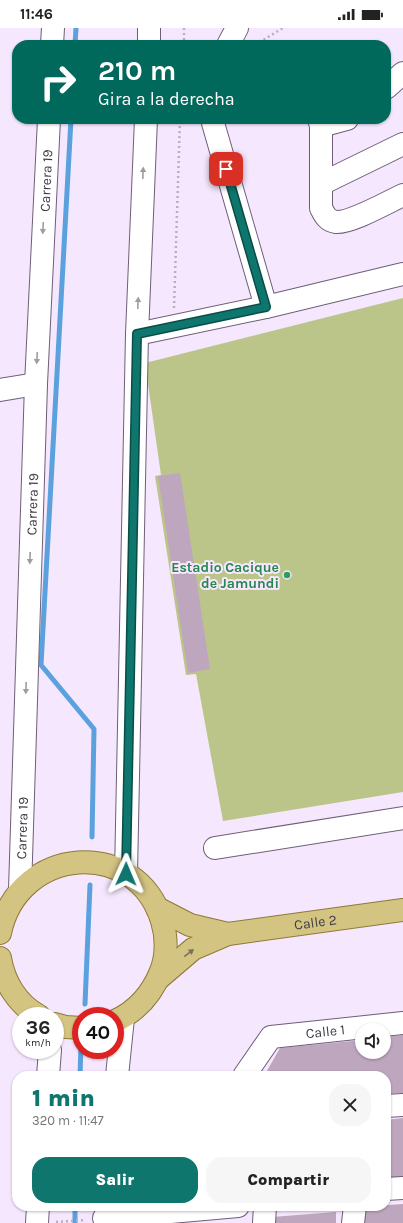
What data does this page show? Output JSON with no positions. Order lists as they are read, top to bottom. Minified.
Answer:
{"streets":{"main road":["Calle 2"],"street":["Carrera 19","Calle 1"]},"places":["Estadio Cacique de Jamundi"],"page":{"status":"11:46","turn":["210 m","Gira a la derecha"],"speed":"36 km/h","limit":"40","heading":["1 min","320 m · 11:47"],"buttons":["Salir","Compartir"]}}
